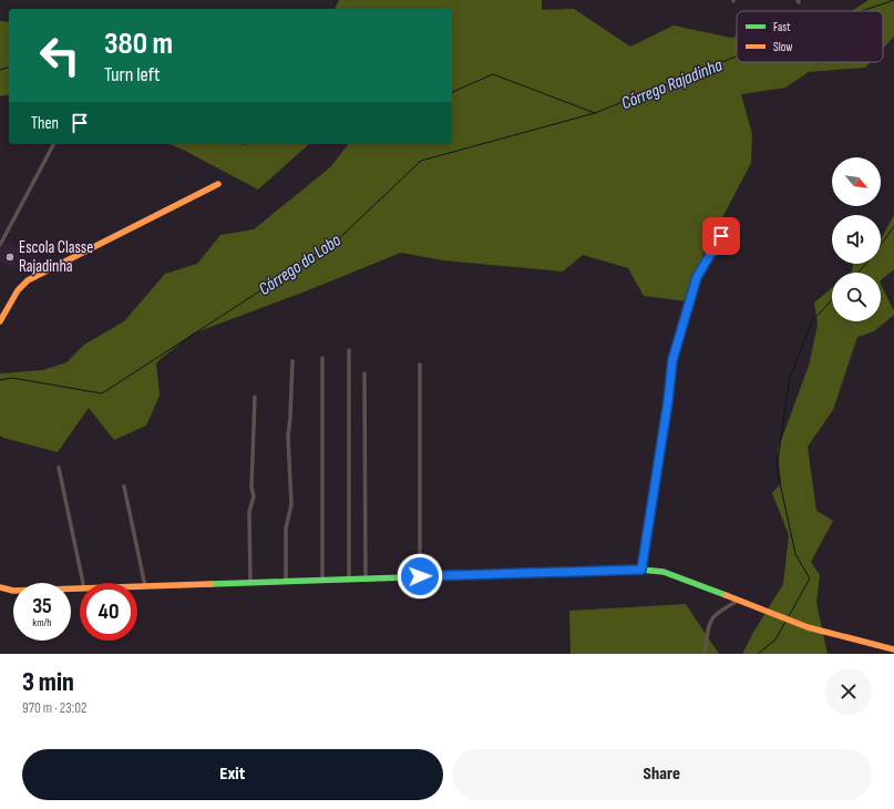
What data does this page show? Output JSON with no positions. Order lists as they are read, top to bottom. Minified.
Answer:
{"water":["Córrego Rajadinha","Córrego do Lobo"],"places":["Escola Classe Rajadinha"],"legend":["Fast","Slow"],"north":"bottom right","page":{"turn":["380 m","Turn left"],"then":"Then","speed":"35 km/h","limit":"40","heading":["3 min","970 m · 23:02"],"buttons":["Exit","Share"]}}
